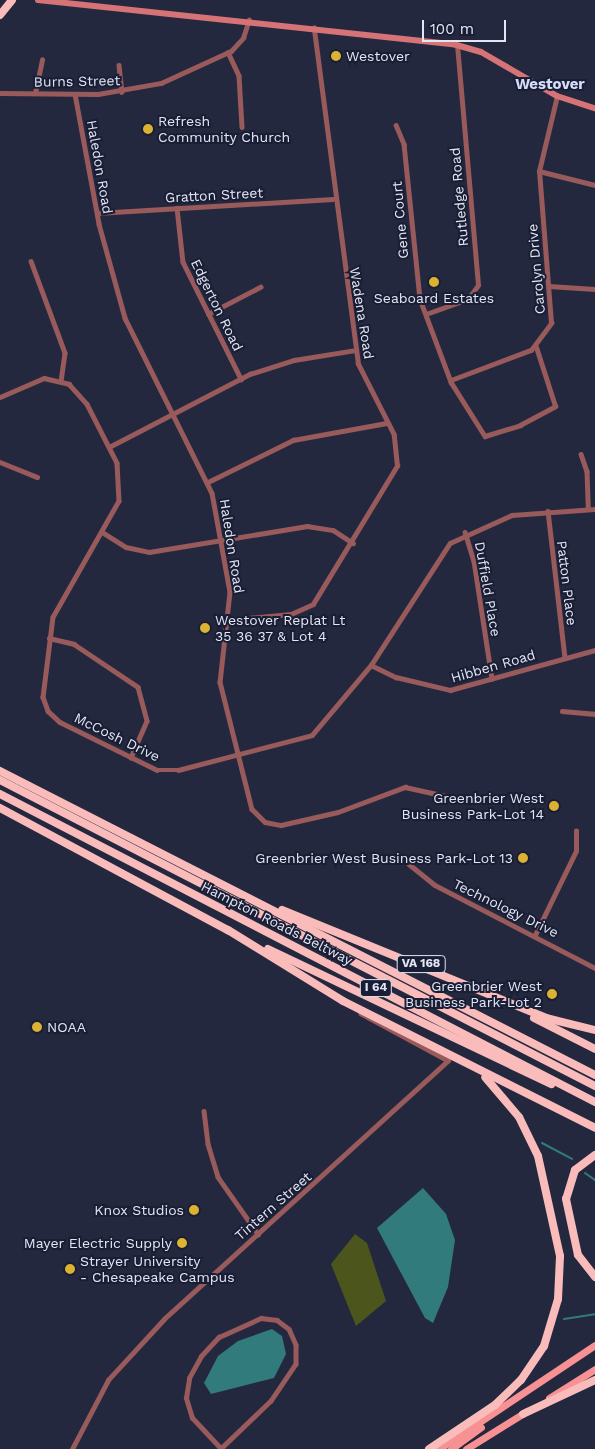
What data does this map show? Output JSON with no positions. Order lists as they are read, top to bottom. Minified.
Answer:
{"streets":{"highway":["Hampton Roads Beltway","VA 168","I 64"],"street":["Burns Street","Haledon Road","Gratton Street","Rutledge Road","Gene Court","Carolyn Drive","Edgerton Road","Wadena Road","Patton Place","Duffield Place","Hibben Road","McCosh Drive","Technology Drive","Tintern Street"]},"crossings":[["Burns Street","Haledon Road"],["Haledon Road","Gratton Street"],["Haledon Road","Wadena Road"],["Haledon Road","McCosh Drive"],["Gratton Street","Edgerton Road"],["Gratton Street","Wadena Road"],["Rutledge Road","Gene Court"],["Gene Court","Carolyn Drive"],["Patton Place","Hibben Road"],["Patton Place","McCosh Drive"],["Duffield Place","Hibben Road"],["Duffield Place","McCosh Drive"],["Hibben Road","McCosh Drive"],["Hampton Roads Beltway","VA 168"]],"districts":["Westover"],"places":["Westover","Refresh Community Church","Seaboard Estates","Westover Replat Lt 35 36 37 & Lot 4","Greenbrier West Business Park-Lot 14","Greenbrier West Business Park-Lot 13","Greenbrier West Business Park-Lot 2","NOAA","Knox Studios","Mayer Electric Supply","Strayer University - Chesapeake Campus"],"scale_bar":"100 m"}
